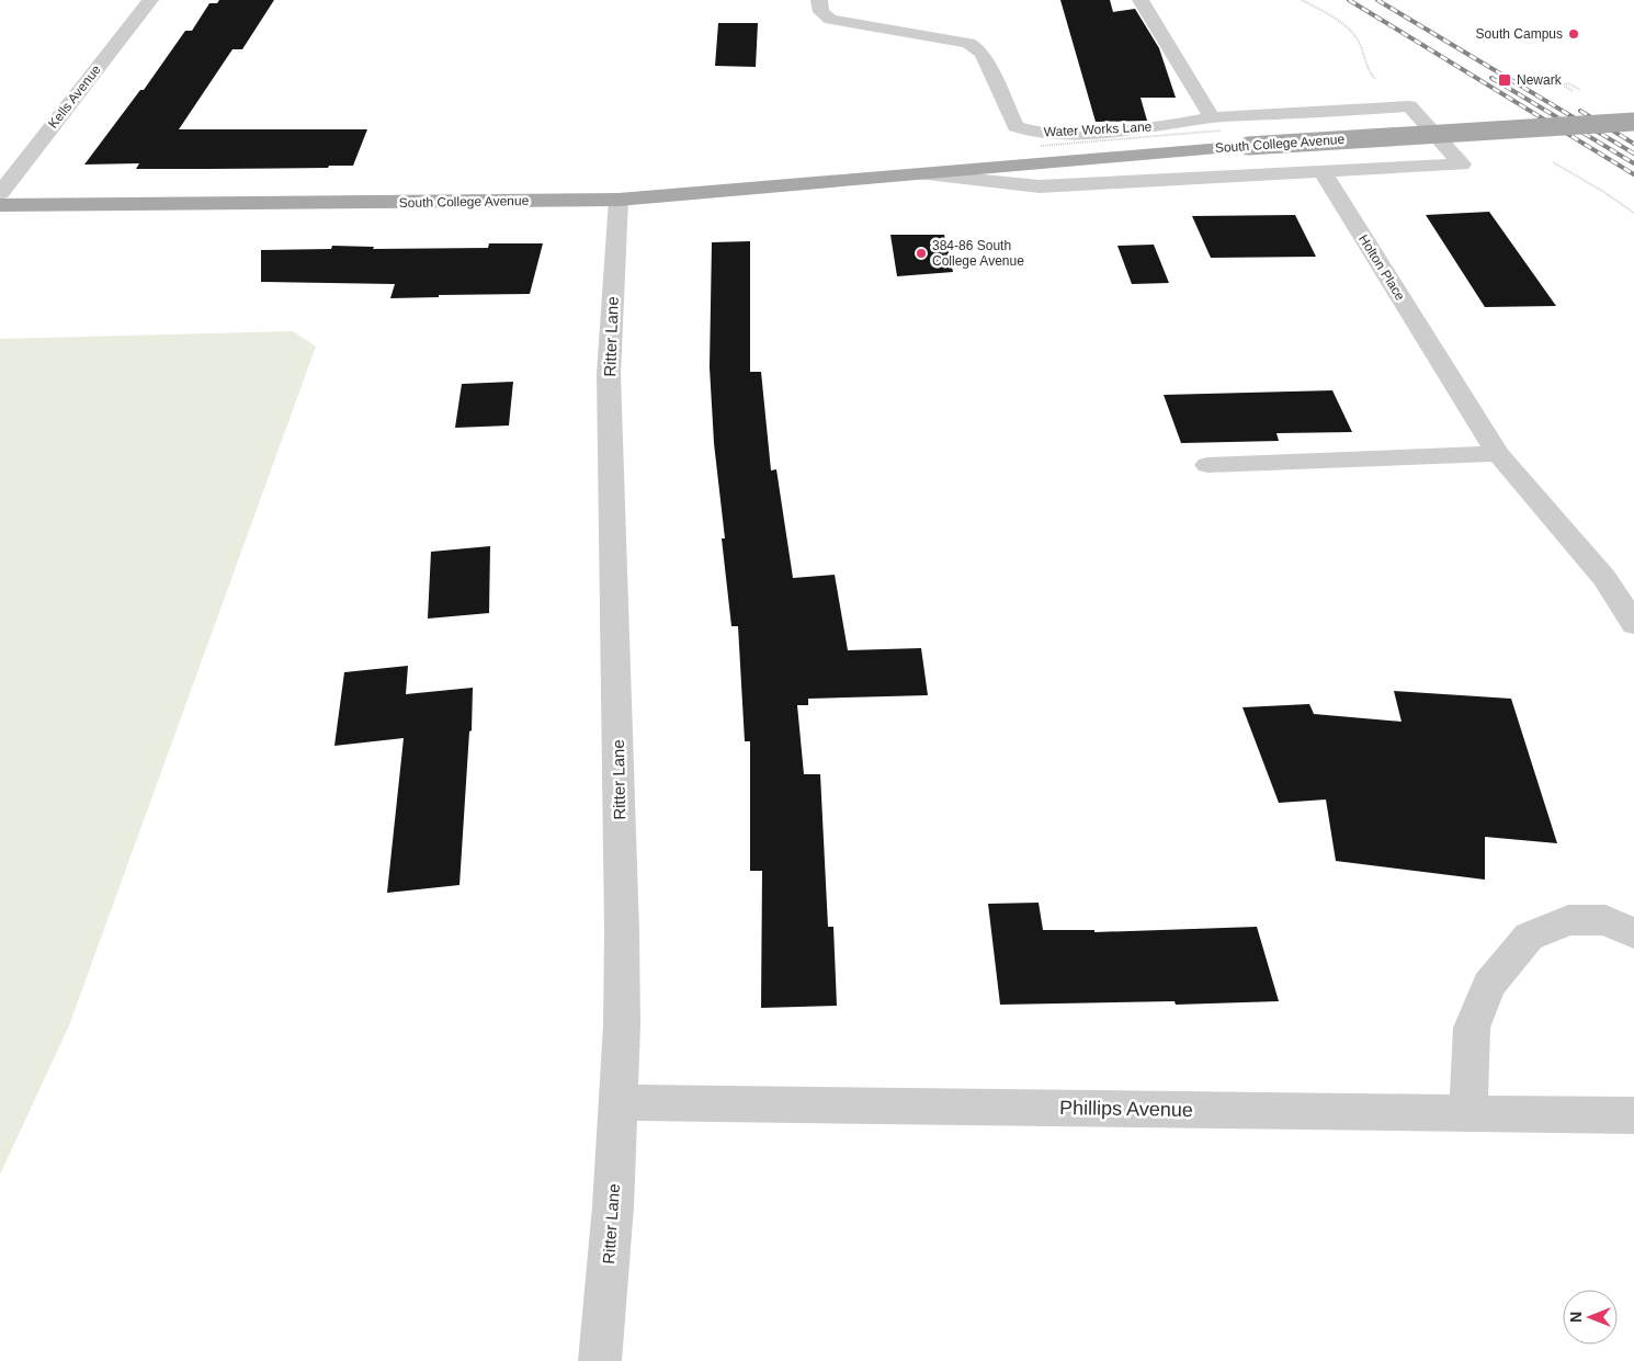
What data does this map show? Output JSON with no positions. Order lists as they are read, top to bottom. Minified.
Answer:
{"streets":{"main road":["South College Avenue"],"street":["Kells Avenue","Water Works Lane","Holton Place","Ritter Lane","Phillips Avenue"]},"crossings":[["Water Works Lane","South College Avenue"],["South College Avenue","Holton Place"],["South College Avenue","Ritter Lane"],["Ritter Lane","Phillips Avenue"]],"places":{"other":["South Campus","384-86 South College Avenue"],"transit":["Newark"]},"north":"left"}
